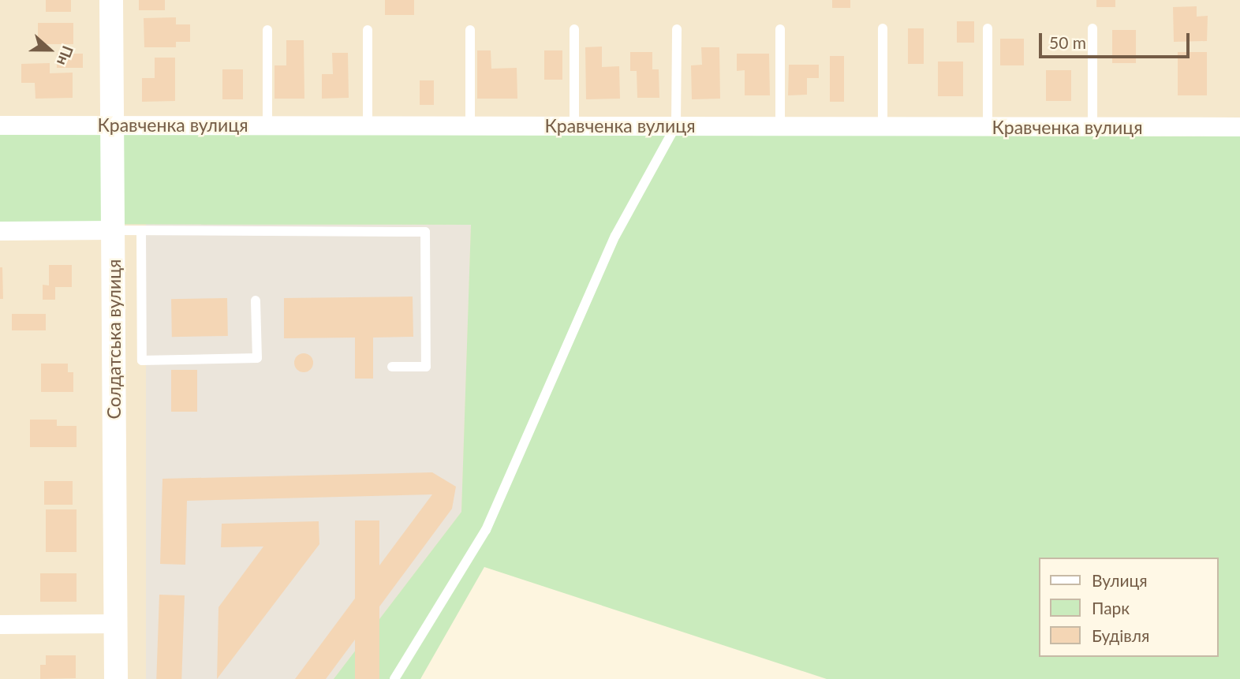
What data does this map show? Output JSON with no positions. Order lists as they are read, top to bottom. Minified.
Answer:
{"streets":{"street":["Кравченка вулиця","Солдатська вулиця"]},"crossings":[["Кравченка вулиця","Солдатська вулиця"]],"legend":["Вулиця","Парк","Будівля"],"scale_bar":"50 m","north":"right"}
